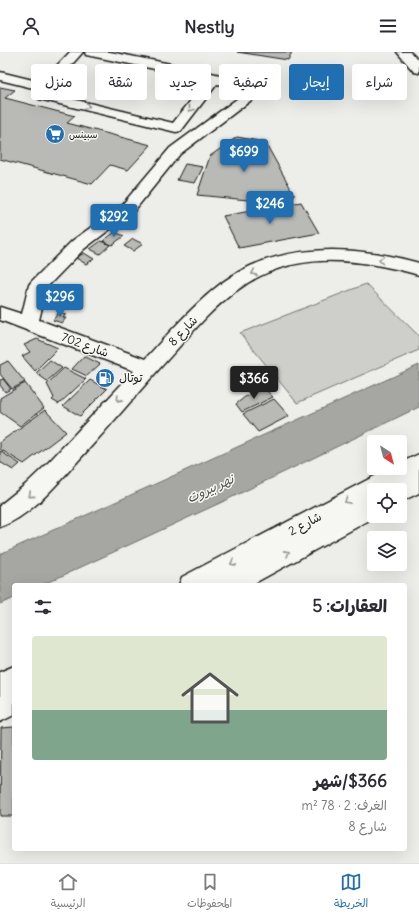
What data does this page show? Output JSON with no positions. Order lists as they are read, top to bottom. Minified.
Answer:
{"streets":{"main road":["شارع 8","شارع 702","شارع 2"]},"crossings":[["شارع 8","شارع 702"]],"one_way":["شارع 8"],"water":["نهر بيروت"],"places":{"supermarket":["سبينس"],"fuel station":["توتال"]},"north":"bottom right","page":{"header":"Nestly","chip":["شراء","إيجار","تصفية","جديد","شقة","منزل"],"price":["$699","$246","$292","$296","$366"],"heading":"العقارات: 5","list":[{"name":"$366/شهر","note":"الغرف: 2 · 78 m² · شارع 8"}],"tabs":["الخريطة","المحفوظات","الرئيسية"]}}
